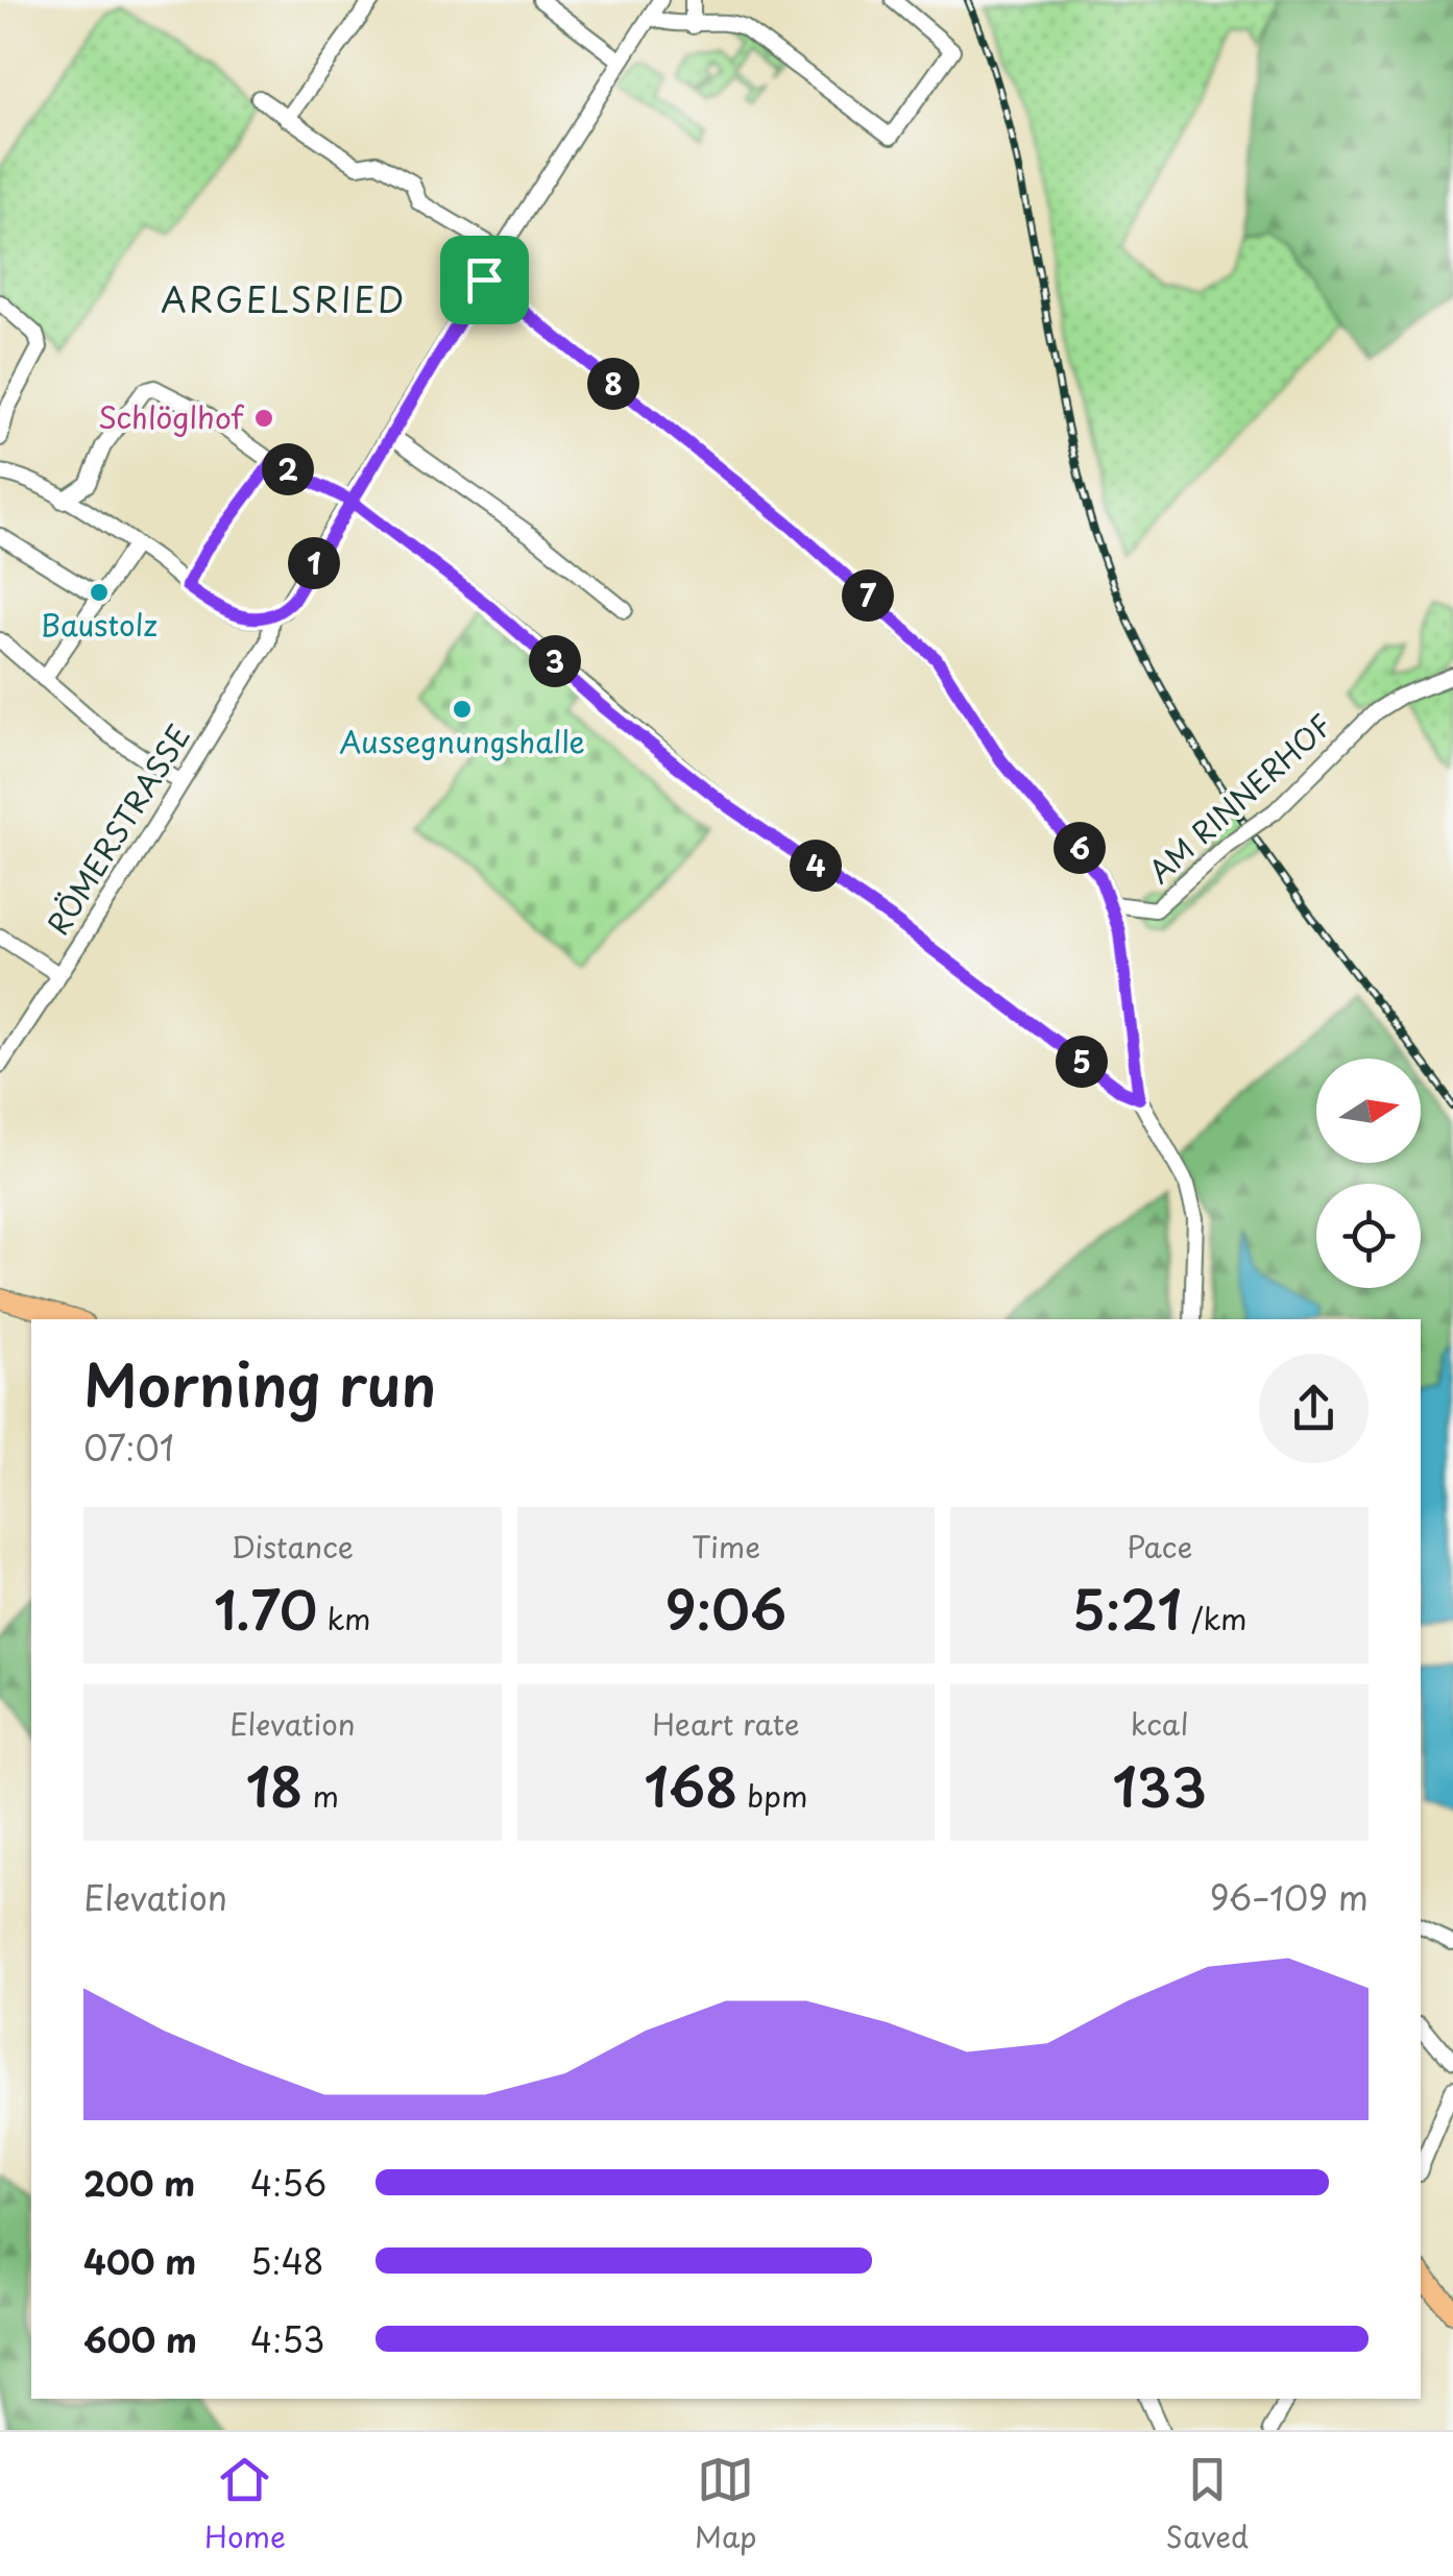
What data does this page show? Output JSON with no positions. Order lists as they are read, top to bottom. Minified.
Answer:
{"streets":{"street":["AM RINNERHOF","RÖMERSTRASSE"]},"districts":["ARGELSRIED"],"places":["Schlöglhof","Baustolz","Aussegnungshalle"],"north":"right","page":{"pins":["8","2","1","7","3","6","4","5"],"heading":["Morning run","07:01"],"stats":[["Distance","1.70 km"],["Time","9:06"],["Pace","5:21 /km"],["Elevation","18 m"],["Heart rate","168 bpm"],["kcal","133"]],"chart":["Elevation","96–109 m"],"list":[{"name":"200 m","note":"4:56"},{"name":"400 m","note":"5:48"},{"name":"600 m","note":"4:53"}],"tabs":["Home","Map","Saved"]}}
